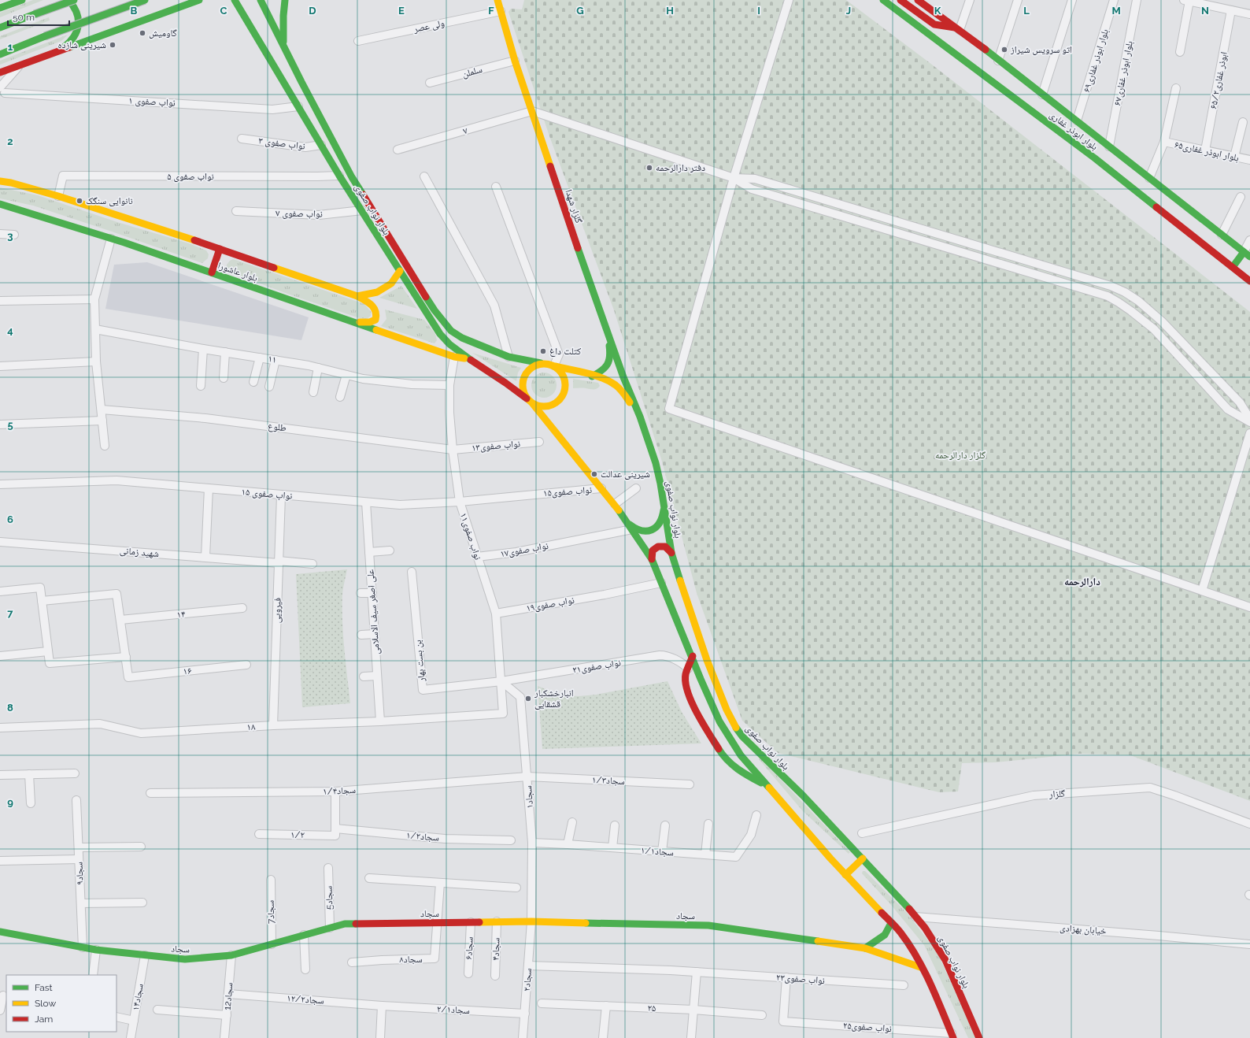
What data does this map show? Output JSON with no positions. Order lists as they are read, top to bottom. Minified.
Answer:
{"streets":{"main road":["بلوار ابوذر غفاری","گلزار شهدا","بلوار نواب صفوی","بلوار عاشورا","سجاد"],"street":["ولی عصر","بلوار ابوذر غفاری۶۹","سلملن","بلوار ابوذر غفاری۶۷","۶۵/۲ابوذر غفاری","نواب صفوی ۱","۷","نواب صفوی ۳","بلوار ابوذر غفاری۶۵","نواب صفوی ۵","نواب صفوی ۷","۱۱","طلوع","۱۳نواب صفوی","۱۵نواب صفوی","نواب صفوی ۱۵","۱۱نواب صفوی","۱۷نواب صفوی","شهید زمانی","۱۹نواب صفوی","فیرویی","علی اصغر سیف الاسلامی","۱۴","بن بست بهار","۲۱نواب صفوی","۱۶","۱۸","۱/۳سجاد","۱/۴سجاد","گلزار","۱سجاد","۱/۲","۱/۲سجاد","۱/۱سجاد","۹سجاد","5سجاد","7سجاد","خیابان بهزادی","۶سجاد","۴سجاد","۸سجاد","۲۳نواب صفوی","۲سجاد","12سجاد","۱۴سجاد","۱۲/۲سجاد","۲۵","۲/۱سجاد","۲۵نواب صفوی"]},"crossings":[["ولی عصر","گلزار شهدا"],["بلوار ابوذر غفاری۶۹","بلوار ابوذر غفاری"],["سلملن","گلزار شهدا"],["بلوار ابوذر غفاری۶۷","بلوار ابوذر غفاری"],["۶۵/۲ابوذر غفاری","بلوار ابوذر غفاری۶۵"],["نواب صفوی ۱","بلوار نواب صفوی"],["۷","گلزار شهدا"],["بلوار ابوذر غفاری","بلوار ابوذر غفاری۶۵"],["نواب صفوی ۳","بلوار نواب صفوی"],["نواب صفوی ۵","بلوار نواب صفوی"],["نواب صفوی ۵","بلوار عاشورا"],["گلزار شهدا","بلوار نواب صفوی"],["بلوار نواب صفوی","نواب صفوی ۷"],["بلوار نواب صفوی","بلوار عاشورا"],["بلوار نواب صفوی","خیابان بهزادی"],["بلوار عاشورا","۱۱نواب صفوی"],["۱۱","۱۱نواب صفوی"],["طلوع","۱۳نواب صفوی"],["طلوع","۱۱نواب صفوی"],["۱۳نواب صفوی","۱۱نواب صفوی"],["۱۵نواب صفوی","نواب صفوی ۱۵"],["نواب صفوی ۱۵","۱۱نواب صفوی"],["نواب صفوی ۱۵","فیرویی"],["نواب صفوی ۱۵","علی اصغر سیف الاسلامی"],["۱۱نواب صفوی","۱۷نواب صفوی"],["۱۱نواب صفوی","۱۹نواب صفوی"],["۱۱نواب صفوی","بن بست بهار"],["۱۱نواب صفوی","۲۱نواب صفوی"],["۱۱نواب صفوی","۱۸"],["۱۱نواب صفوی","۱سجاد"],["شهید زمانی","فیرویی"],["فیرویی","۱۸"],["علی اصغر سیف الاسلامی","۱۸"],["بن بست بهار","۲۱نواب صفوی"],["بن بست بهار","۱سجاد"],["۲۱نواب صفوی","۱سجاد"],["۱/۳سجاد","۱/۴سجاد"],["۱/۳سجاد","۱سجاد"],["۱/۴سجاد","۱سجاد"],["۱سجاد","۱/۱سجاد"],["۱سجاد","سجاد"],["۱سجاد","۲سجاد"],["۱/۲","۱/۲سجاد"],["۹سجاد","سجاد"],["5سجاد","سجاد"],["7سجاد","سجاد"],["سجاد","۶سجاد"],["سجاد","۴سجاد"],["سجاد","۸سجاد"],["سجاد","۲سجاد"],["سجاد","12سجاد"],["سجاد","۱۴سجاد"],["۲۳نواب صفوی","۲سجاد"],["۲۳نواب صفوی","۲۵نواب صفوی"],["۲سجاد","۲/۱سجاد"],["12سجاد","۱۲/۲سجاد"],["۱۲/۲سجاد","۲/۱سجاد"]],"districts":["دارالرحمه"],"parks":["گلزار دارالرحمه"],"places":["گاومیش","شیرینی شازده","اتو سرویس شیراز","دفتر دارالرحمه","نانوایی سنگک","کتلت داغ","شیرینی عدالت","انبارخشکبار قشقایی"],"legend":["Fast","Slow","Jam"],"scale_bar":"50 m","grid":{"columns":["B","C","D","E","F","G","H","I","J","K","L","M","N"],"rows":["1","2","3","4","5","6","7","8","9"]}}
